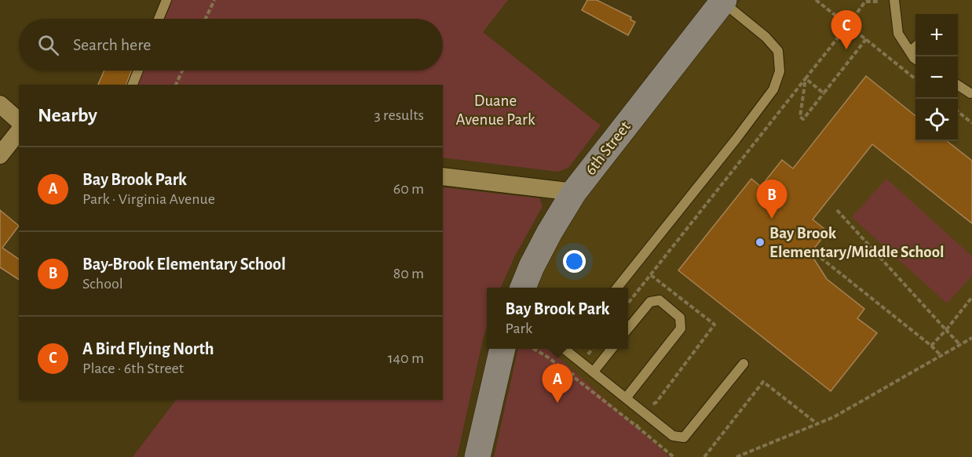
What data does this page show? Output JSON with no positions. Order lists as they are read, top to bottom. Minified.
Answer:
{"streets":{"street":["6th Street"]},"parks":["Duane Avenue Park"],"places":["Bay Brook Elementary/Middle School"],"page":{"pins":["C","B","A"],"map_buttons":["+","−"],"search":"Search here","heading":["Nearby","3 results"],"list":[{"mark":"A","name":"Bay Brook Park","note":"Park · Virginia Avenue","value":"60 m"},{"mark":"B","name":"Bay-Brook Elementary School","note":"School","value":"80 m"},{"mark":"C","name":"A Bird Flying North","note":"Place · 6th Street","value":"140 m"}],"popup":["Bay Brook Park","Park"]}}
